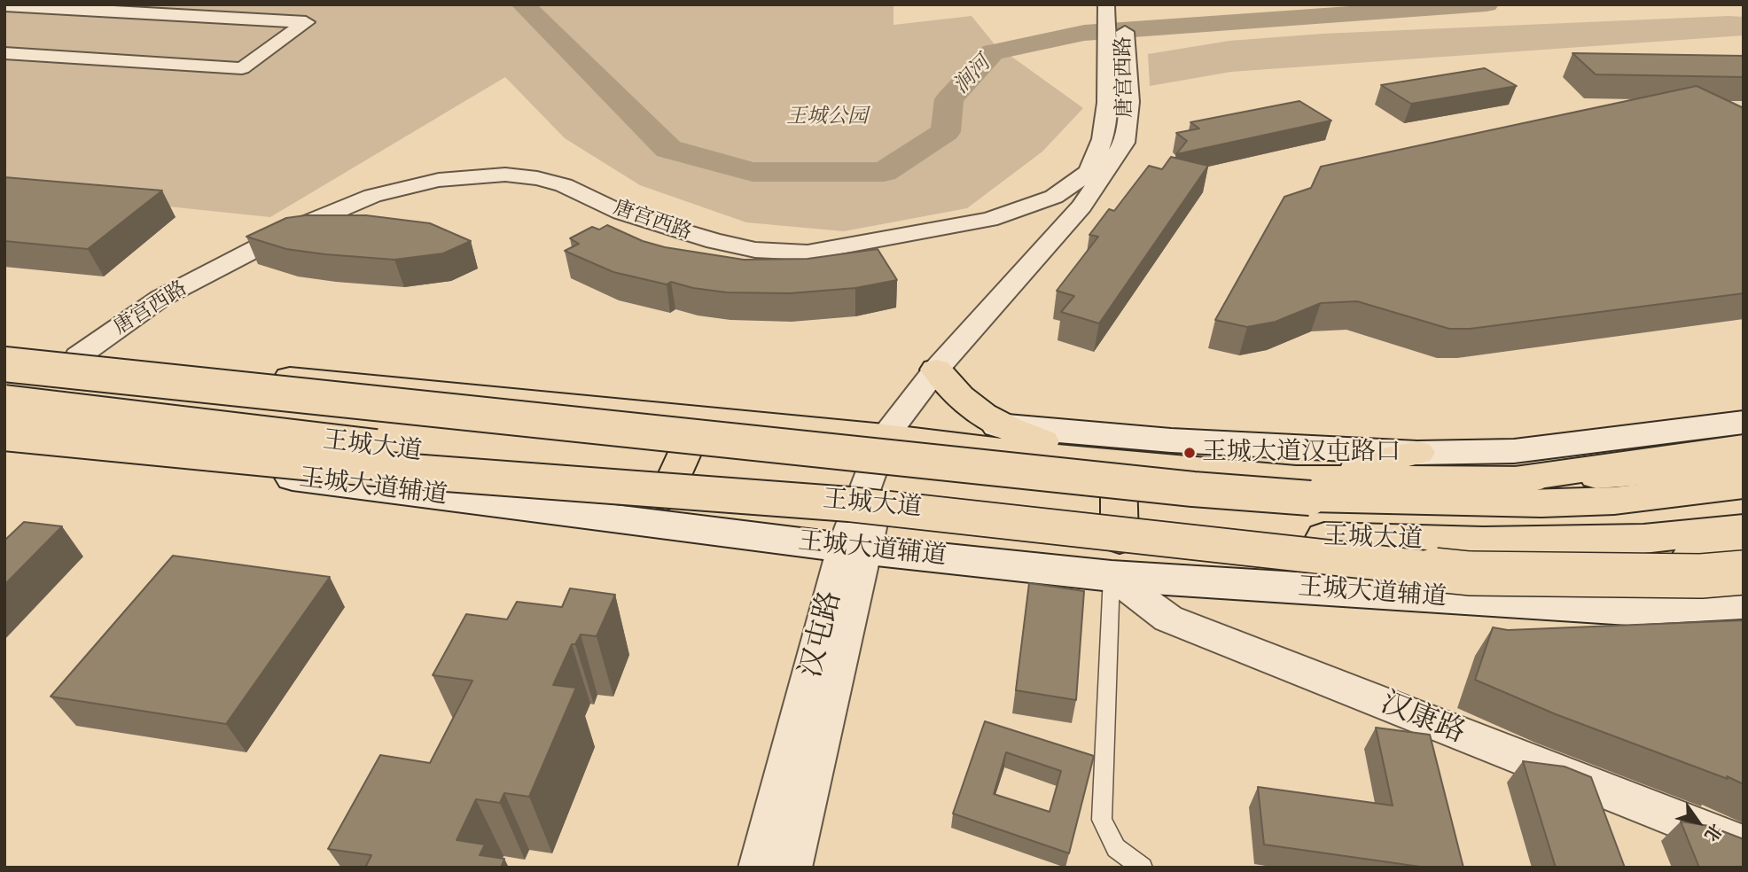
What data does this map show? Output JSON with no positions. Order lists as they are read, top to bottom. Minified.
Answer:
{"streets":{"main road":["唐宫西路","王城大道","王城大道辅道"],"street":["汉屯路","汉康路"]},"crossings":[["唐宫西路","王城大道"],["唐宫西路","汉屯路"],["王城大道","王城大道辅道"],["王城大道","汉屯路"],["王城大道辅道","汉屯路"],["王城大道辅道","汉康路"]],"water":["涧河"],"parks":["王城公园"],"places":["王城大道汉屯路口"],"north":"bottom right"}
